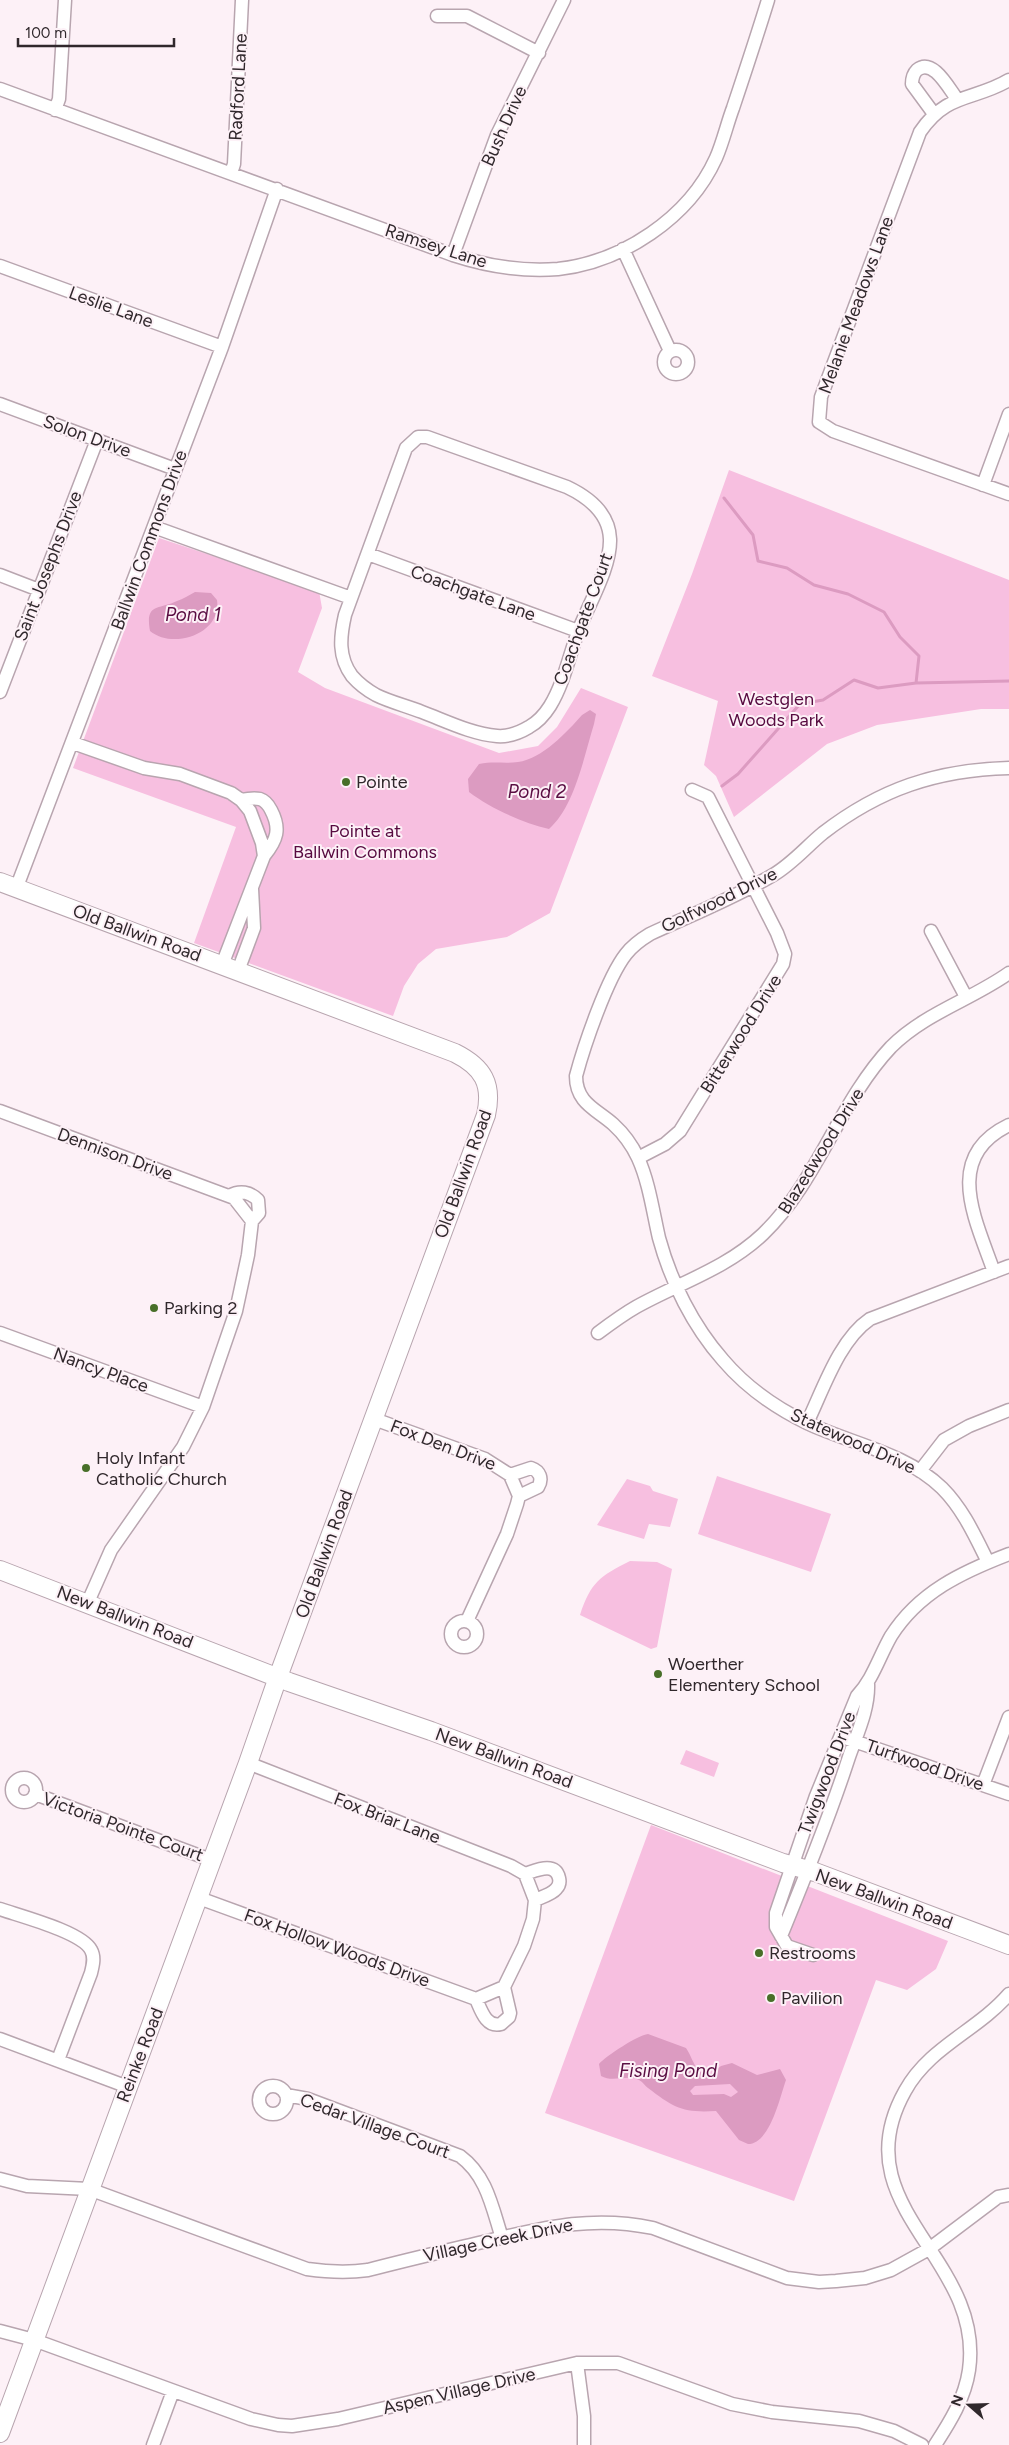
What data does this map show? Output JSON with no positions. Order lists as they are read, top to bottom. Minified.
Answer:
{"streets":{"street":["Radford Lane","Bush Drive","Ramsey Lane","Melanie Meadows Lane","Leslie Lane","Solon Drive","Ballwin Commons Drive","Saint Josephs Drive","Coachgate Lane","Coachgate Court","Golfwood Drive","Old Ballwin Road","Bitterwood Drive","Blazedwood Drive","Dennison Drive","Nancy Place","Statewood Drive","Fox Den Drive","New Ballwin Road","Turfwood Drive","Twigwood Drive","Fox Briar Lane","Victoria Pointe Court","Fox Hollow Woods Drive","Reinke Road","Cedar Village Court","Village Creek Drive","Aspen Village Drive"]},"crossings":[["Radford Lane","Ramsey Lane"],["Bush Drive","Ramsey Lane"],["Ramsey Lane","Ballwin Commons Drive"],["Leslie Lane","Ballwin Commons Drive"],["Solon Drive","Ballwin Commons Drive"],["Solon Drive","Saint Josephs Drive"],["Ballwin Commons Drive","Old Ballwin Road"],["Coachgate Lane","Coachgate Court"],["Golfwood Drive","Bitterwood Drive"],["Golfwood Drive","Statewood Drive"],["Old Ballwin Road","Fox Den Drive"],["Old Ballwin Road","New Ballwin Road"],["Old Ballwin Road","Reinke Road"],["Bitterwood Drive","Statewood Drive"],["Blazedwood Drive","Statewood Drive"],["Dennison Drive","Nancy Place"],["Dennison Drive","New Ballwin Road"],["Statewood Drive","Twigwood Drive"],["New Ballwin Road","Twigwood Drive"],["New Ballwin Road","Reinke Road"],["Turfwood Drive","Twigwood Drive"],["Fox Briar Lane","Reinke Road"],["Victoria Pointe Court","Reinke Road"],["Fox Hollow Woods Drive","Reinke Road"],["Reinke Road","Village Creek Drive"],["Reinke Road","Aspen Village Drive"],["Cedar Village Court","Village Creek Drive"]],"water":["Pond 1","Pond 2","Fising Pond"],"parks":["Westglen Woods Park","Pointe at Ballwin Commons"],"places":["Pointe","Parking 2","Holy Infant Catholic Church","Woerther Elementery School","Restrooms","Pavilion"],"scale_bar":"100 m","north":"left"}
